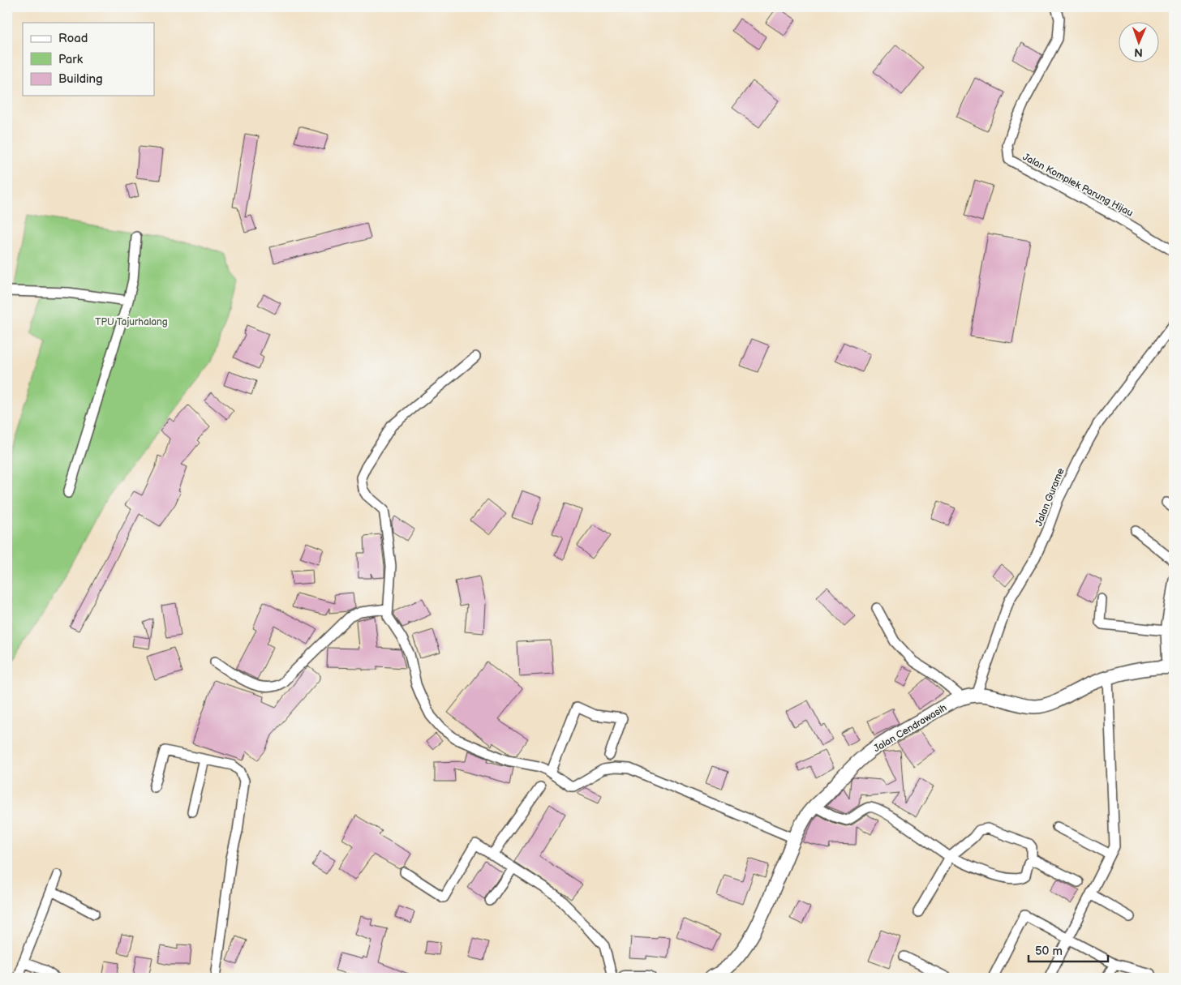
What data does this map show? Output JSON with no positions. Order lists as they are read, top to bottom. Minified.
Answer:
{"streets":{"street":["Jalan Komplek Parung Hijau","Jalan Gurame","Jalan Cendrawasih"]},"crossings":[["Jalan Gurame","Jalan Cendrawasih"]],"parks":["TPU Tajurhalang"],"legend":["Road","Park","Building"],"scale_bar":"50 m","north":"bottom"}
